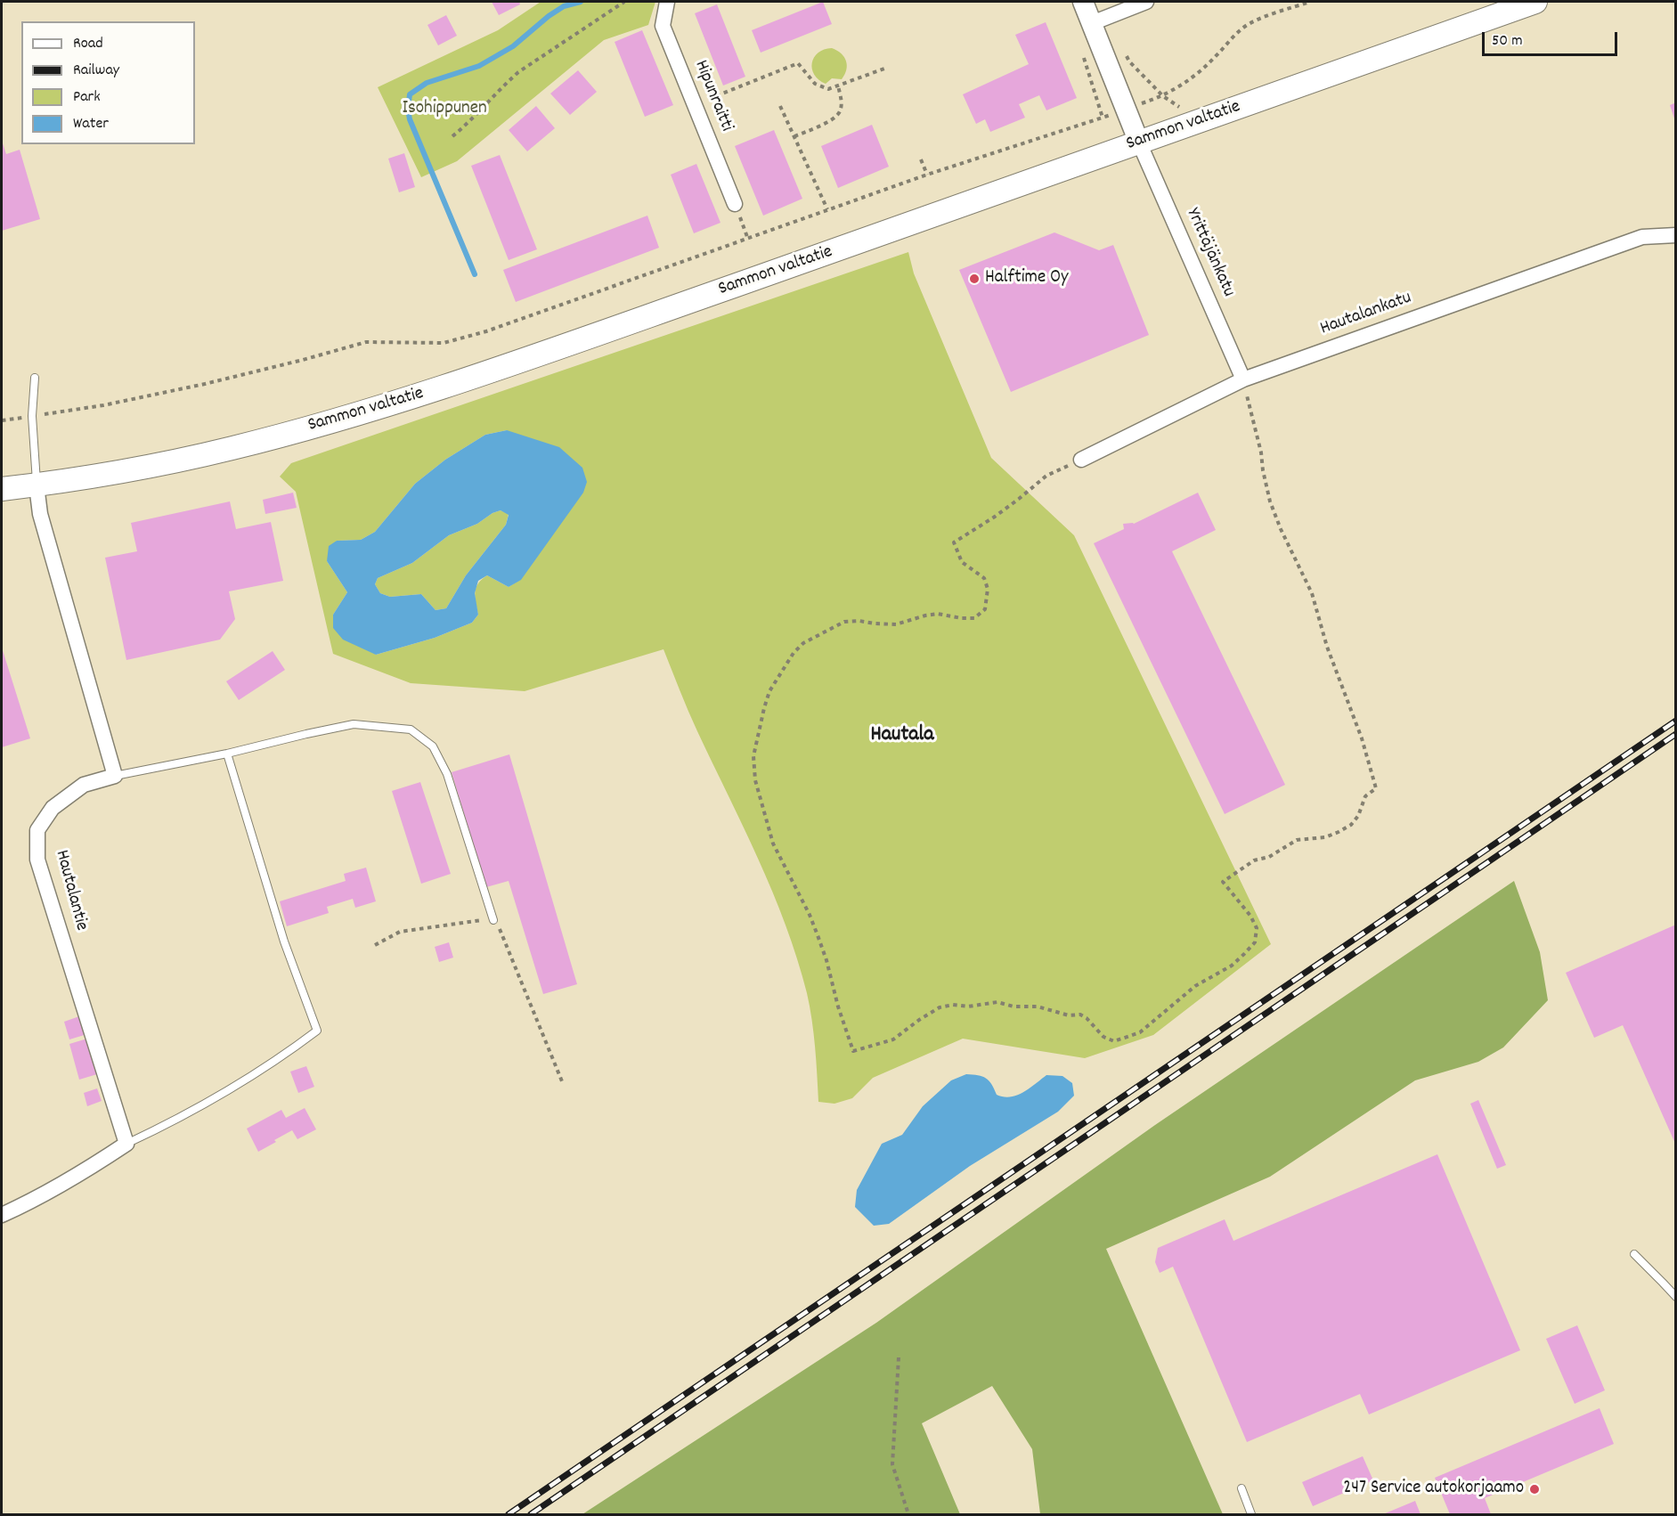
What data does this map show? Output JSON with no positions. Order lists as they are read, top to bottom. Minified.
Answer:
{"streets":{"main road":["Sammon valtatie"],"street":["Hipunraitti","Yrittäjänkatu","Hautalankatu","Hautalantie"]},"crossings":[["Sammon valtatie","Yrittäjänkatu"],["Yrittäjänkatu","Hautalankatu"]],"districts":["Hautala"],"parks":["Isohippunen"],"places":["Halftime Oy","247 Service autokorjaamo"],"legend":["Road","Railway","Park","Water"],"scale_bar":"50 m"}
